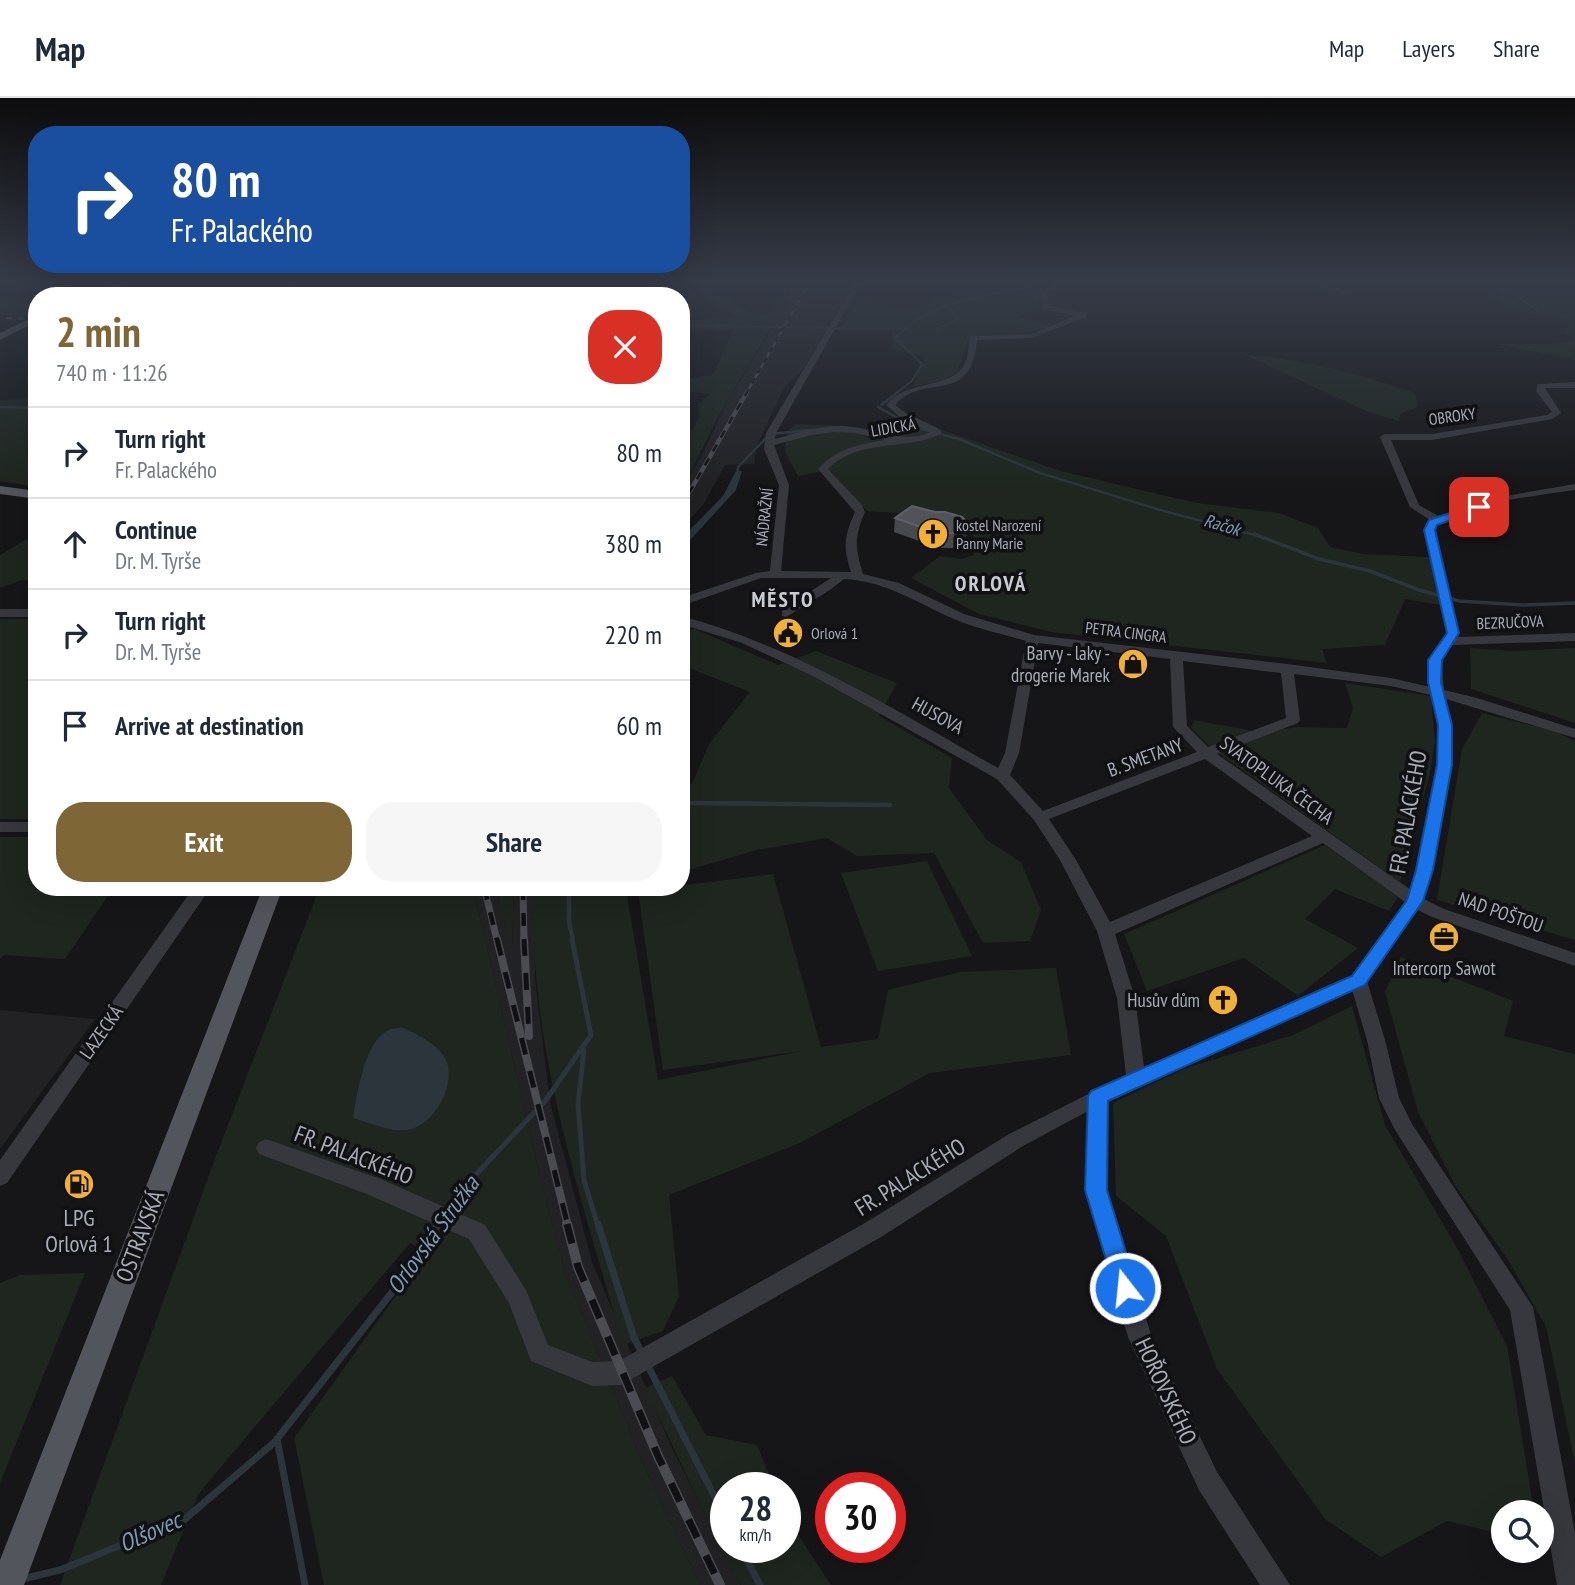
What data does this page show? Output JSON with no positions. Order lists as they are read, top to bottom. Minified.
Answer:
{"streets":{"main road":["OSTRAVSKÁ"],"street":["OBROKY","LIDICKÁ","NÁDRAŽNÍ","BEZRUČOVA","PETRA CINGRA","HUSOVA","B. SMETANY","SVATOPLUKA ČECHA","FR. PALACKÉHO","NAD POŠTOU","LAZECKÁ","HOŘOVSKÉHO"]},"crossings":[["OBROKY","FR. PALACKÉHO"],["LIDICKÁ","PETRA CINGRA"],["NÁDRAŽNÍ","PETRA CINGRA"],["BEZRUČOVA","FR. PALACKÉHO"],["PETRA CINGRA","B. SMETANY"],["PETRA CINGRA","SVATOPLUKA ČECHA"],["PETRA CINGRA","FR. PALACKÉHO"],["HUSOVA","B. SMETANY"],["HUSOVA","FR. PALACKÉHO"],["B. SMETANY","SVATOPLUKA ČECHA"],["SVATOPLUKA ČECHA","FR. PALACKÉHO"],["SVATOPLUKA ČECHA","NAD POŠTOU"],["FR. PALACKÉHO","NAD POŠTOU"],["FR. PALACKÉHO","HOŘOVSKÉHO"]],"districts":["ORLOVÁ","MĚSTO"],"water":["Račok","Orlovská Stružka","Olšovec"],"places":{"church":["kostel Narození Panny Marie","Husův dům"],"public building":["Orlová 1"],"shop":["Barvy - laky - drogerie Marek"],"office":["Intercorp Sawot"],"fuel station":["LPG Orlová 1"]},"page":{"header":"Map","nav":["Map","Layers","Share"],"turn":["80 m","Fr. Palackého"],"heading":["2 min","740 m · 11:26"],"list":[{"name":"Turn right","note":"Fr. Palackého","value":"80 m"},{"name":"Continue","note":"Dr. M. Tyrše","value":"380 m"},{"name":"Turn right","note":"Dr. M. Tyrše","value":"220 m"},{"name":"Arrive at destination","value":"60 m"}],"buttons":["Exit","Share"],"speed":"28 km/h","limit":"30"}}
